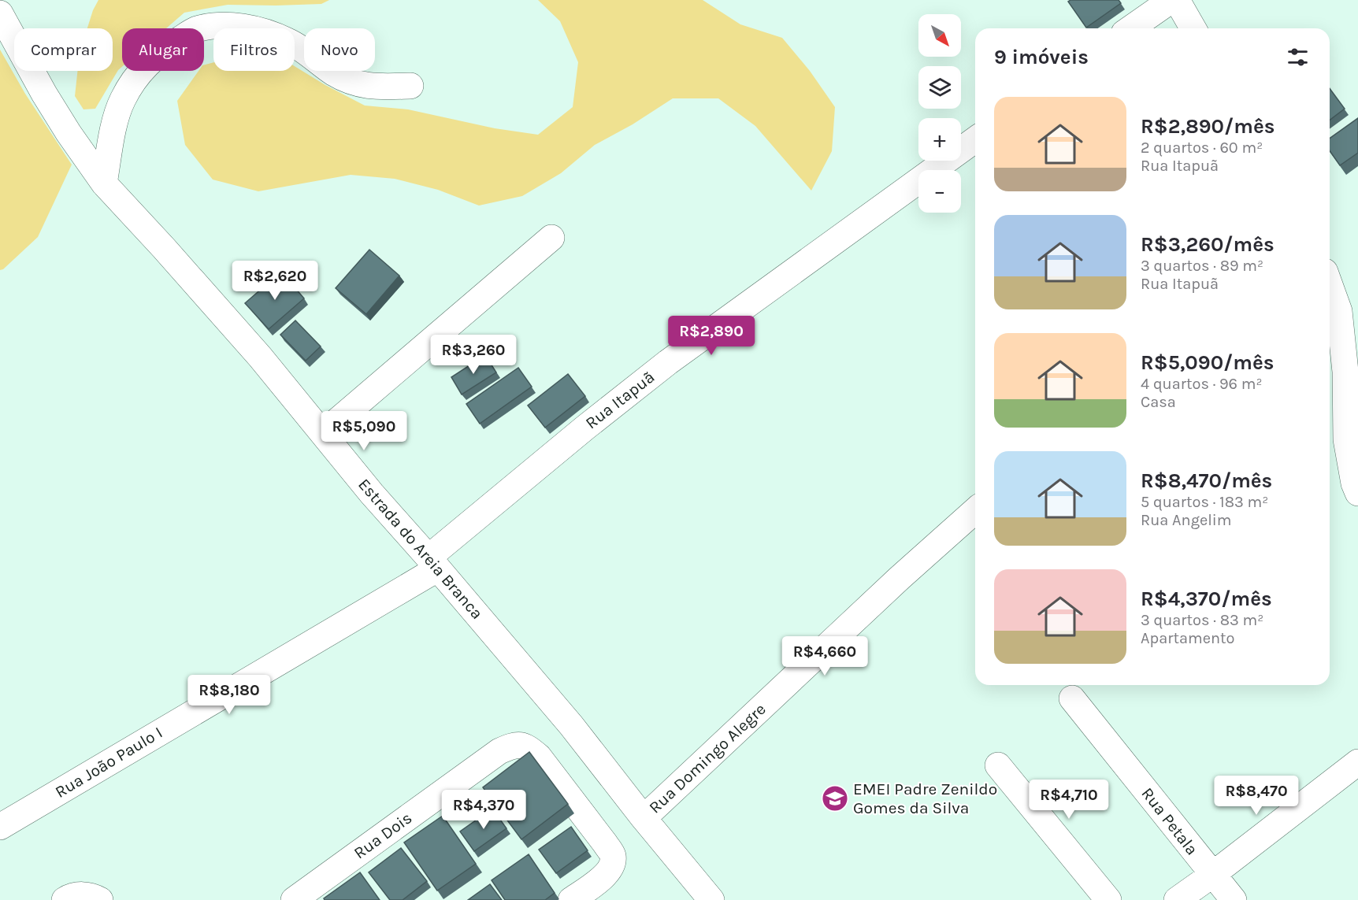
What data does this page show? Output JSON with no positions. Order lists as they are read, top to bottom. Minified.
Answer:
{"streets":{"street":["Rua Itapuã","Estrada do Areia Branca","Rua Domingo Alegre","Rua João Paulo I","Rua Petala","Rua Dois"]},"crossings":[["Rua Itapuã","Estrada do Areia Branca"],["Rua Itapuã","Rua João Paulo I"],["Estrada do Areia Branca","Rua Domingo Alegre"],["Estrada do Areia Branca","Rua João Paulo I"]],"places":{"school or university":["EMEI Padre Zenildo Gomes da Silva"]},"north":"bottom right","page":{"map_buttons":["+","−"],"chip":["Comprar","Alugar","Filtros","Novo"],"heading":"9 imóveis","list":[{"name":"R$2,890/mês","note":"2 quartos · 60 m² · Rua Itapuã"},{"name":"R$3,260/mês","note":"3 quartos · 89 m² · Rua Itapuã"},{"name":"R$5,090/mês","note":"4 quartos · 96 m² · Casa"},{"name":"R$8,470/mês","note":"5 quartos · 183 m² · Rua Angelim"},{"name":"R$4,370/mês","note":"3 quartos · 83 m² · Apartamento"}],"price":["R$2,620","R$2,890","R$3,260","R$5,090","R$4,660","R$8,180","R$8,470","R$4,710","R$4,370"]}}
